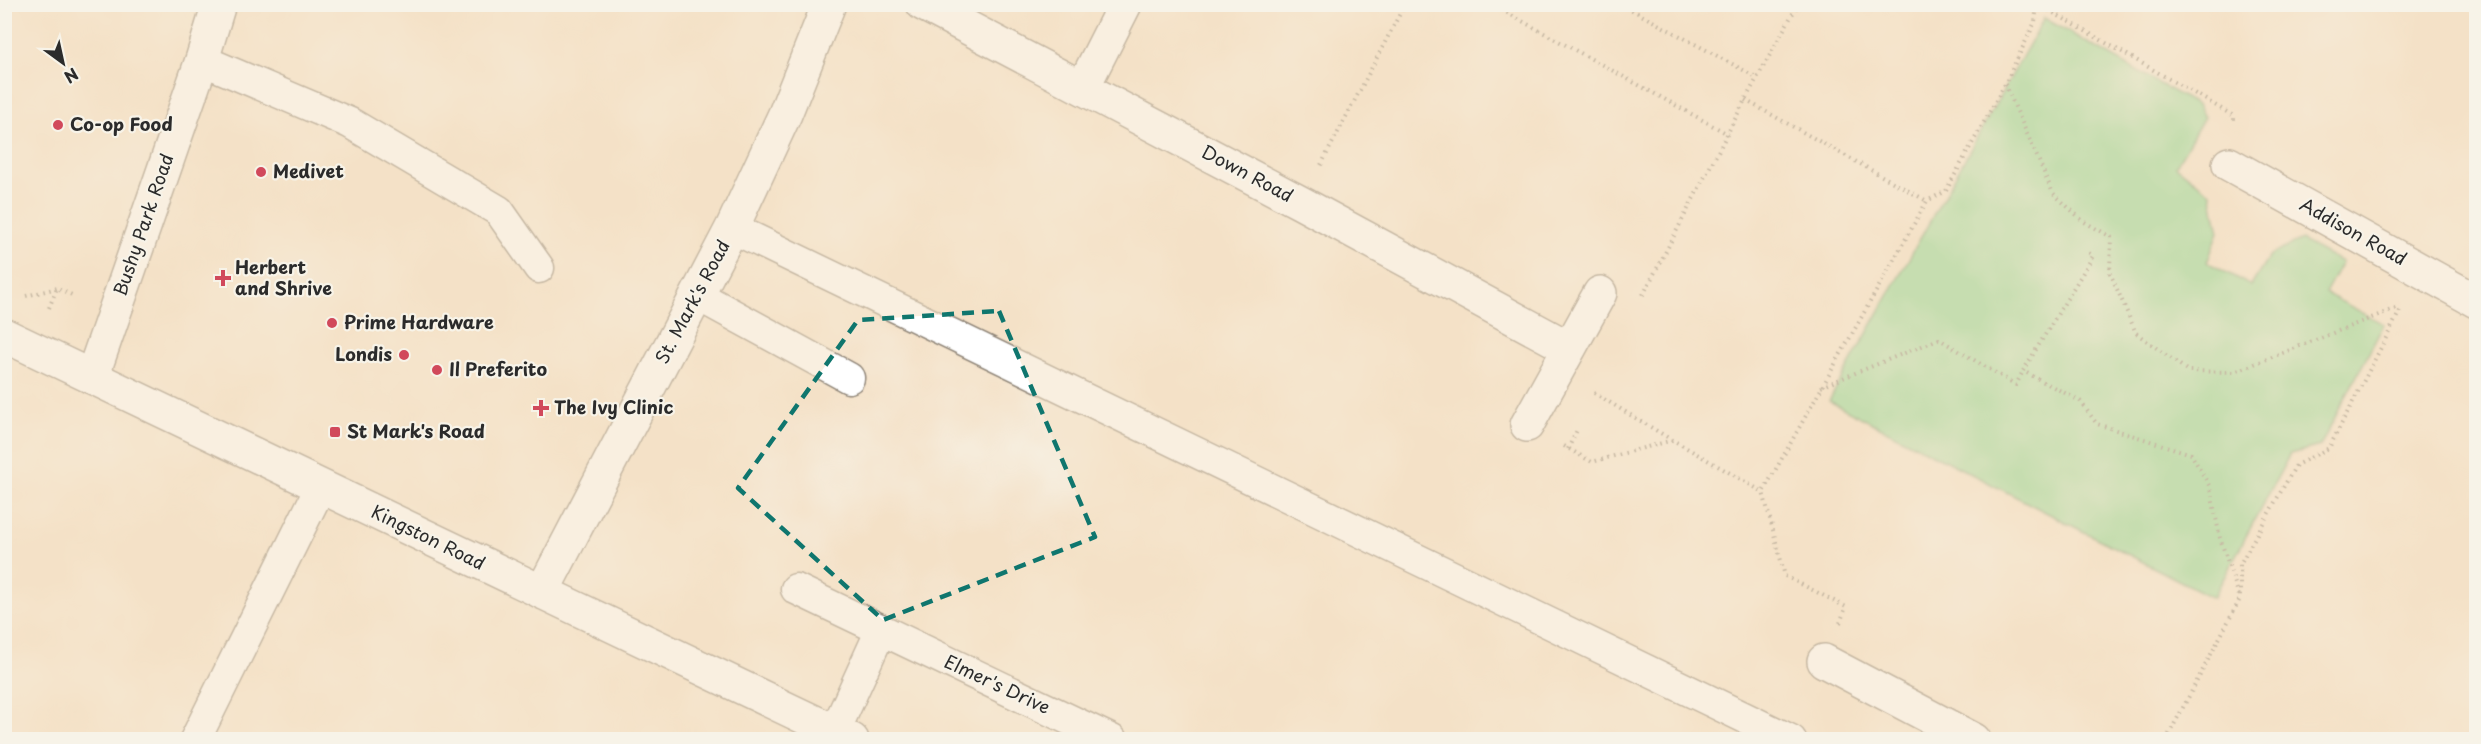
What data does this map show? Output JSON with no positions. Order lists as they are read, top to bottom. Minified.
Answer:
{"streets":{"street":["Down Road","Bushy Park Road","Addison Road","St. Mark's Road","Kingston Road"],"lane":["Elmer's Drive"]},"crossings":[["Bushy Park Road","Kingston Road"],["St. Mark's Road","Kingston Road"]],"places":{"other":["Co-op Food","Medivet","Prime Hardware","Londis","Il Preferito"],"health":["Herbert and Shrive","The Ivy Clinic"],"transit":["St Mark's Road"]},"north":"bottom right"}
